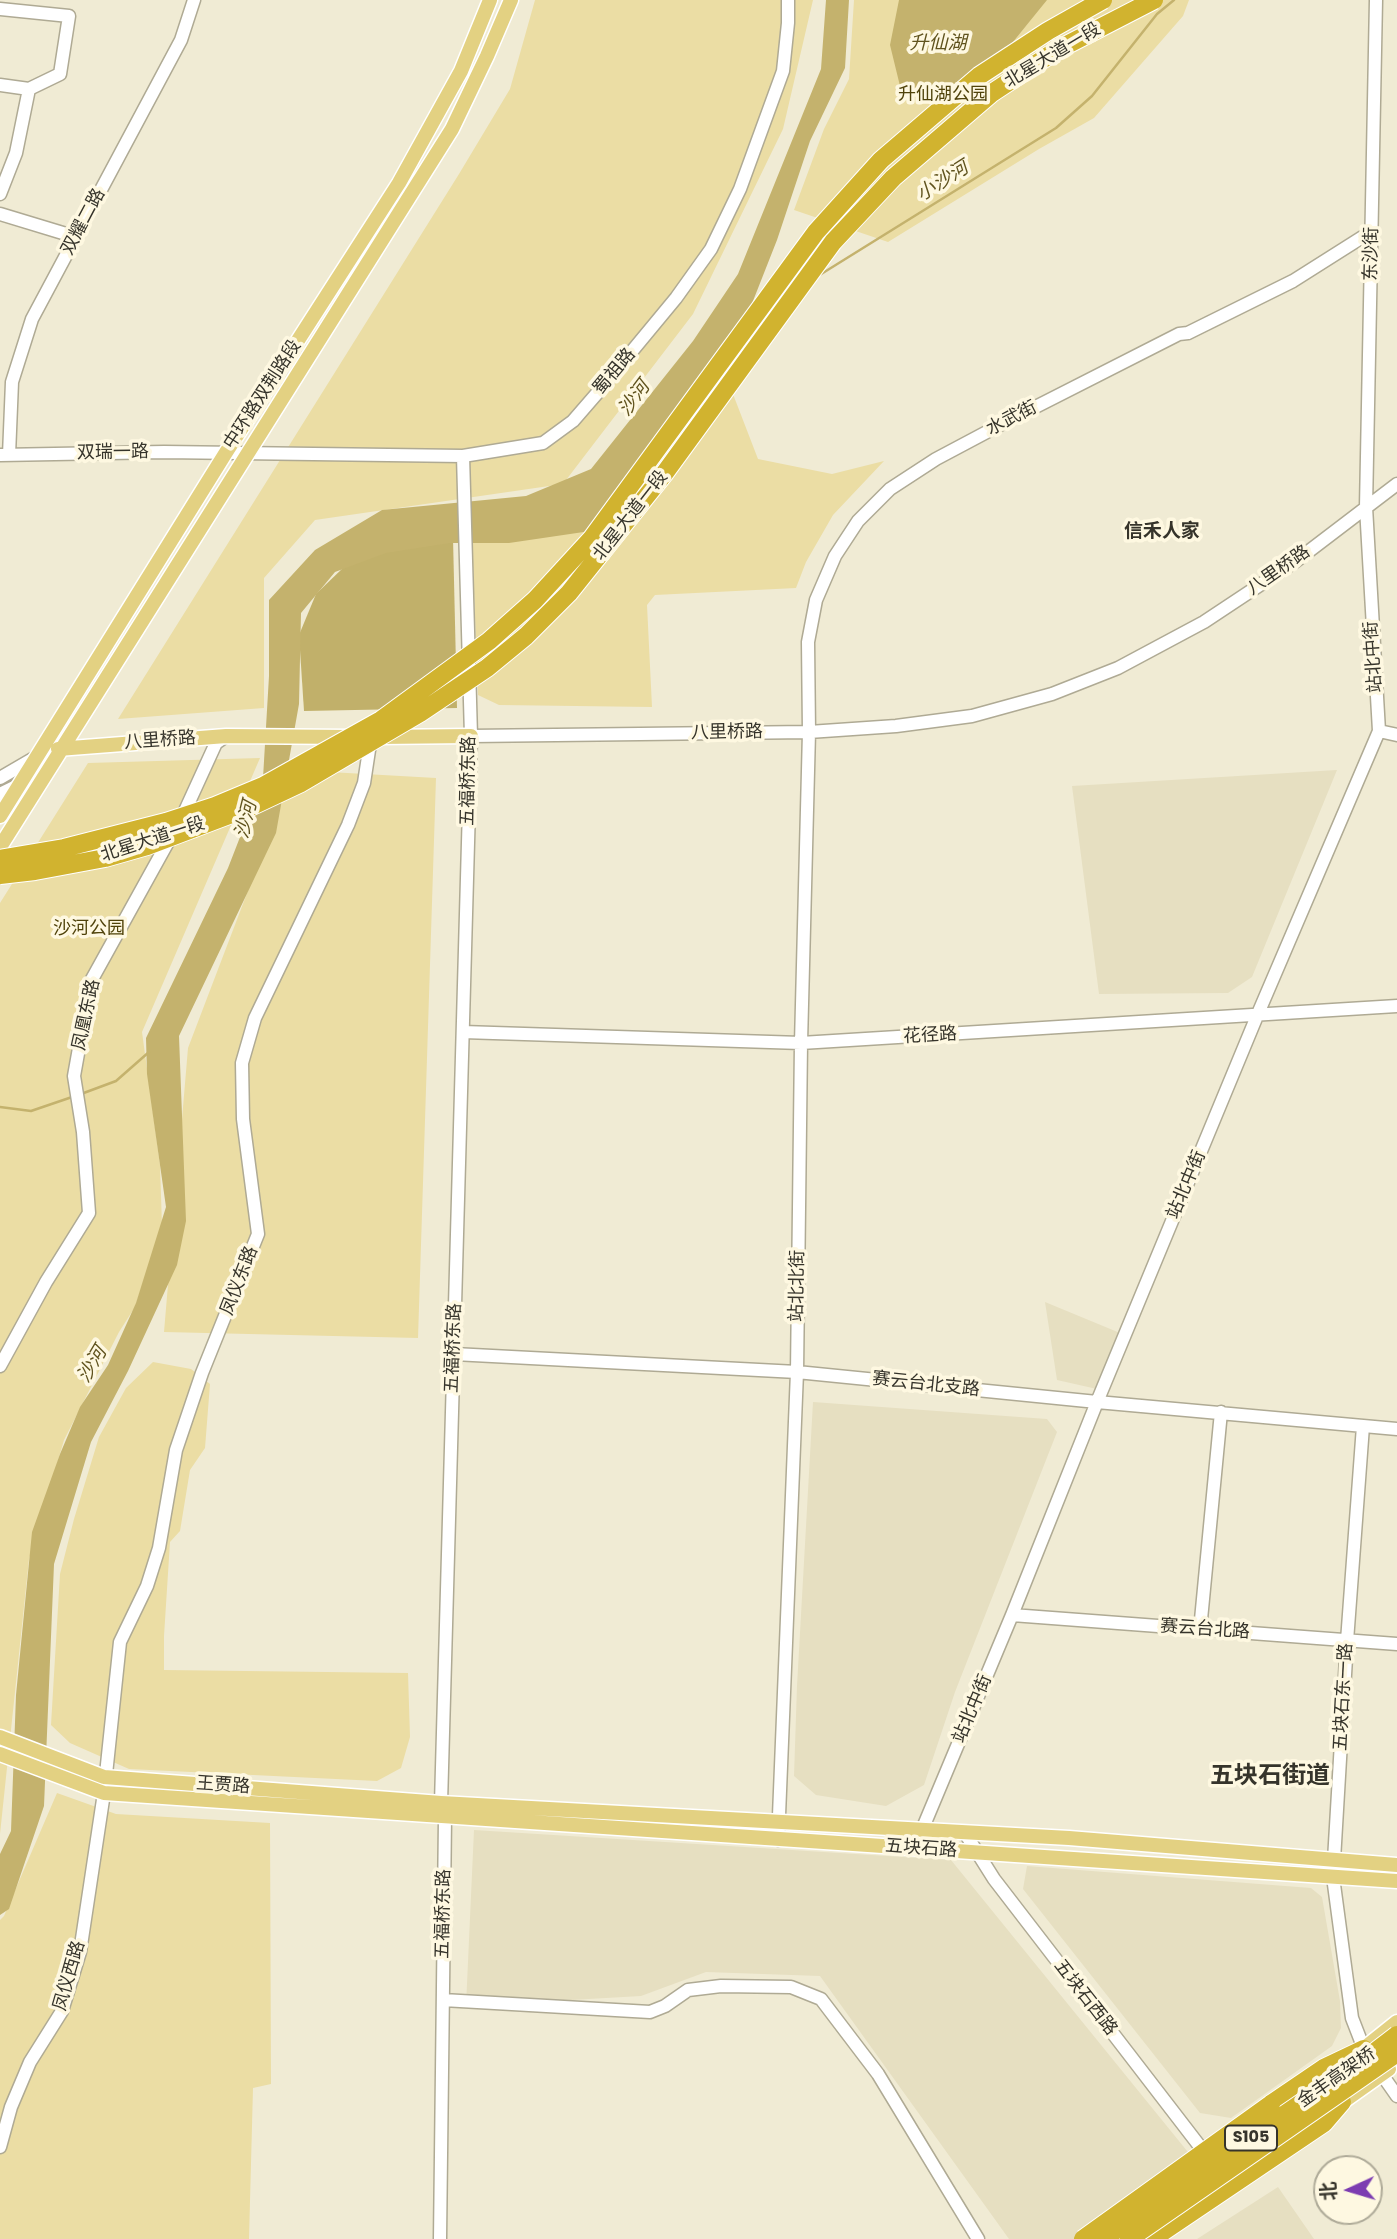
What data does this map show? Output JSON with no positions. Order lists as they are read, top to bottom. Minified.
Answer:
{"streets":{"highway":["北星大道一段","金丰高架桥","S105"],"main road":["中环路双荆路段","八里桥路","王贾路","五块石路"],"street":["双耀二路","东沙街","蜀祖路","水武街","双瑞一路","站北中街","五福桥东路","凤凰东路","花径路","凤仪东路","站北北街","赛云台北支路","赛云台北路","五块石东一路","凤仪西路","五块石西路"]},"crossings":[["双耀二路","双瑞一路"],["东沙街","水武街"],["东沙街","八里桥路"],["东沙街","站北中街"],["蜀祖路","中环路双荆路段"],["蜀祖路","双瑞一路"],["蜀祖路","五福桥东路"],["中环路双荆路段","双瑞一路"],["中环路双荆路段","八里桥路"],["水武街","八里桥路"],["水武街","站北北街"],["八里桥路","站北中街"],["八里桥路","五福桥东路"],["八里桥路","凤凰东路"],["八里桥路","凤仪东路"],["八里桥路","站北北街"],["站北中街","花径路"],["站北中街","赛云台北支路"],["站北中街","赛云台北路"],["站北中街","五块石路"],["五福桥东路","花径路"],["五福桥东路","赛云台北支路"],["五福桥东路","王贾路"],["五福桥东路","五块石路"],["花径路","站北北街"],["凤仪东路","王贾路"],["凤仪东路","凤仪西路"],["站北北街","赛云台北支路"],["站北北街","五块石路"],["赛云台北支路","五块石东一路"],["赛云台北路","五块石东一路"],["五块石东一路","五块石路"],["王贾路","五块石路"],["王贾路","凤仪西路"],["五块石路","五块石西路"]],"districts":["信禾人家","五块石街道"],"water":["升仙湖","小沙河","沙河"],"parks":["升仙湖公园","沙河公园"],"north":"left"}
